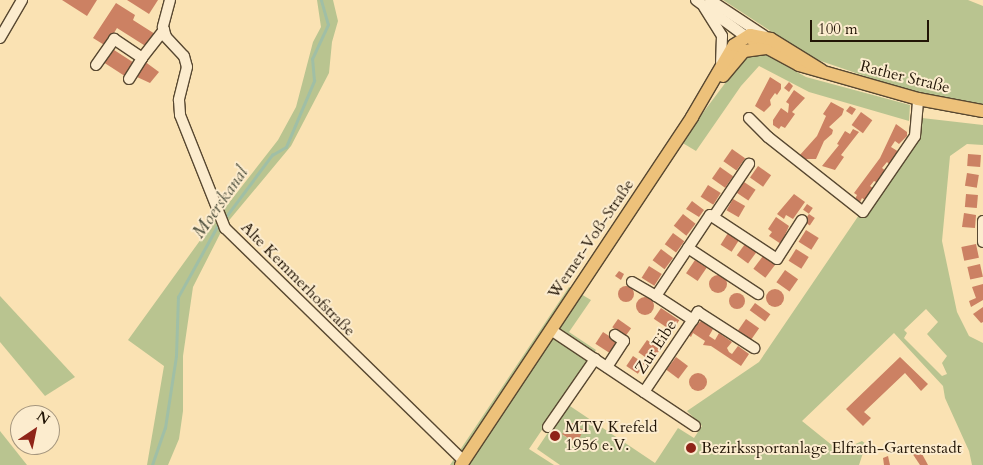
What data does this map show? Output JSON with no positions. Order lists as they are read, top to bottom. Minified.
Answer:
{"streets":{"main road":["Rather Straße","Werner-Voß-Straße"],"street":["Alte Kemmerhofstraße","Zur Eibe"]},"crossings":[["Rather Straße","Werner-Voß-Straße"],["Werner-Voß-Straße","Alte Kemmerhofstraße"],["Werner-Voß-Straße","Zur Eibe"]],"water":["Moerskanal"],"places":["MTV Krefeld 1956 e.V.","Bezirkssportanlage Elfrath-Gartenstadt"],"scale_bar":"100 m","north":"top right"}
